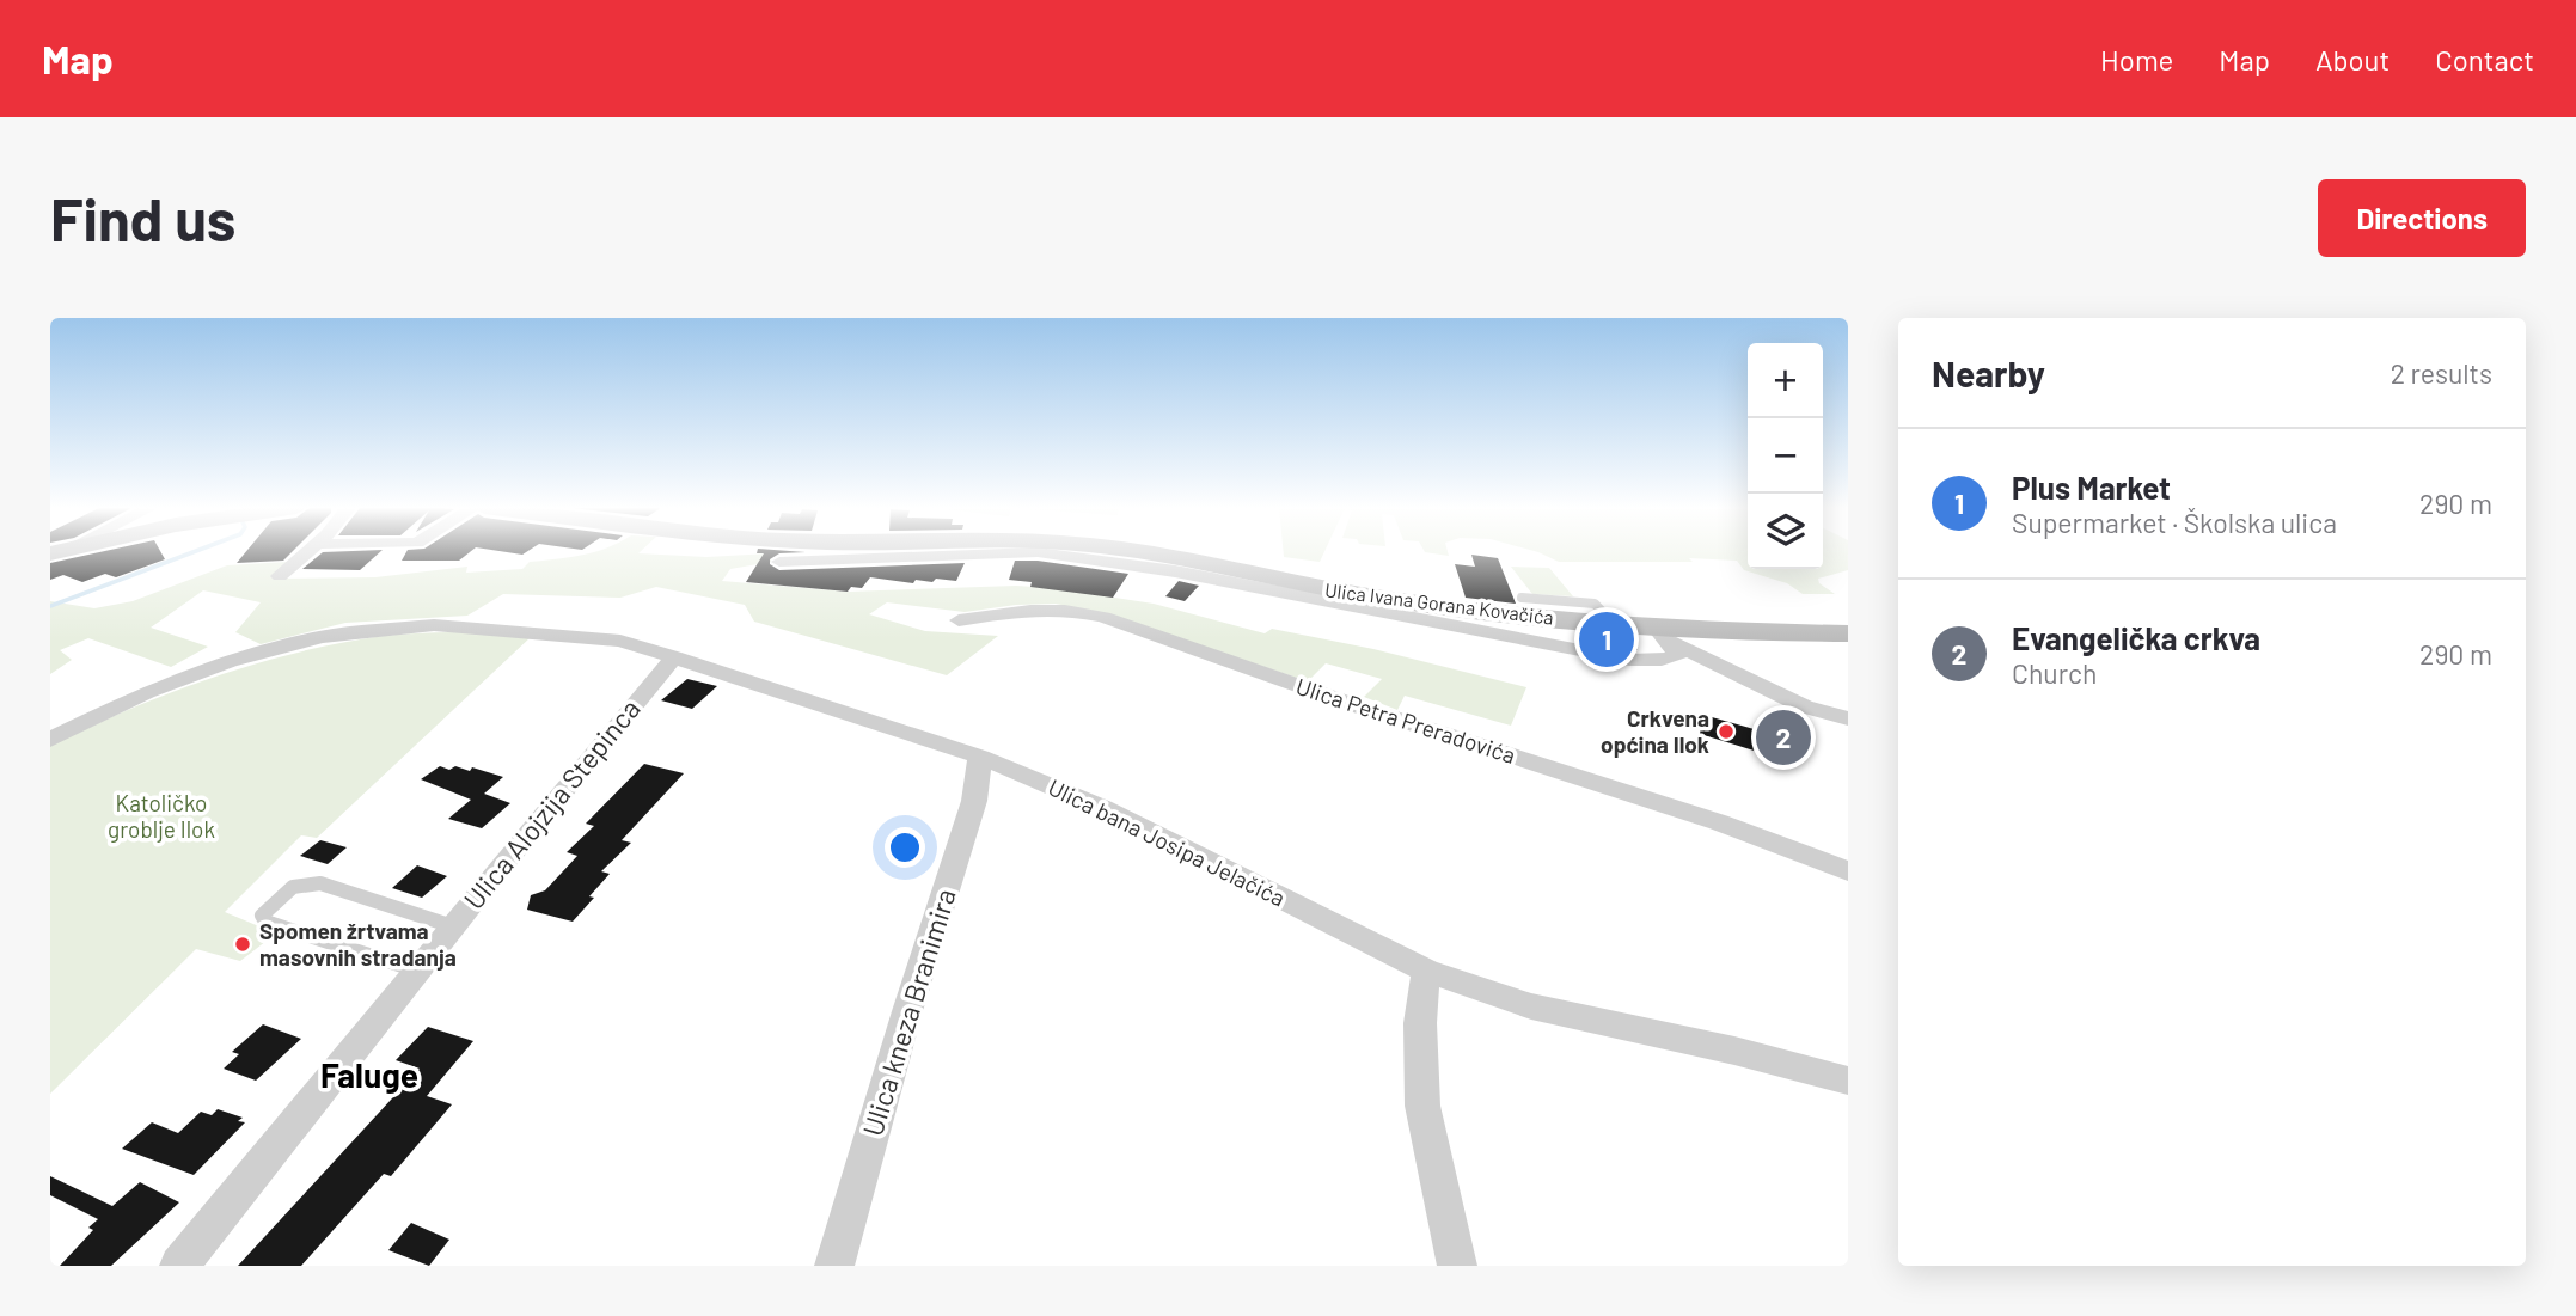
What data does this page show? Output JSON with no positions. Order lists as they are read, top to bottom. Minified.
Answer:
{"streets":{"main road":["Ulica Ivana Gorana Kovačića"],"street":["Ulica Petra Preradovića","Ulica Alojzija Stepinca","Ulica bana Josipa Jelačića","Ulica kneza Branimira"]},"crossings":[["Ulica Alojzija Stepinca","Ulica bana Josipa Jelačića"],["Ulica bana Josipa Jelačića","Ulica kneza Branimira"]],"districts":["Faluge"],"parks":["Katoličko groblje Ilok"],"places":["Crkvena općina Ilok","Spomen žrtvama masovnih stradanja"],"page":{"header":"Map","nav":["Home","Map","About","Contact"],"buttons":"Directions","title":"Find us","heading":["Nearby","2 results"],"map_buttons":["+","−"],"list":[{"mark":"1","name":"Plus Market","note":"Supermarket · Školska ulica","value":"290 m"},{"mark":"2","name":"Evangelička crkva","note":"Church","value":"290 m"}],"pins":["1","2"]}}
